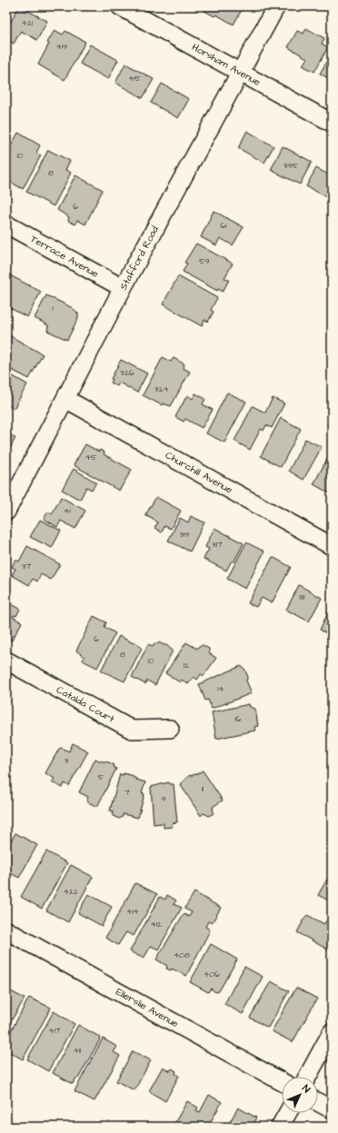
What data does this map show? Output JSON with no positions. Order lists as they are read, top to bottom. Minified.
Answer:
{"streets":{"street":["Horsham Avenue","Terrace Avenue","Stafford Road","Churchill Avenue","Catalda Court","Ellerslie Avenue"]},"crossings":[["Horsham Avenue","Stafford Road"],["Terrace Avenue","Stafford Road"],["Stafford Road","Churchill Avenue"]],"house_numbers":["421","419","415","10","395","8","6","61","59","1","326","324","45","41","319","317","37","311","6","8","10","12","14","16","3","5","11","7","9","422","414","412","408","406","417","411"],"north":"top right"}
